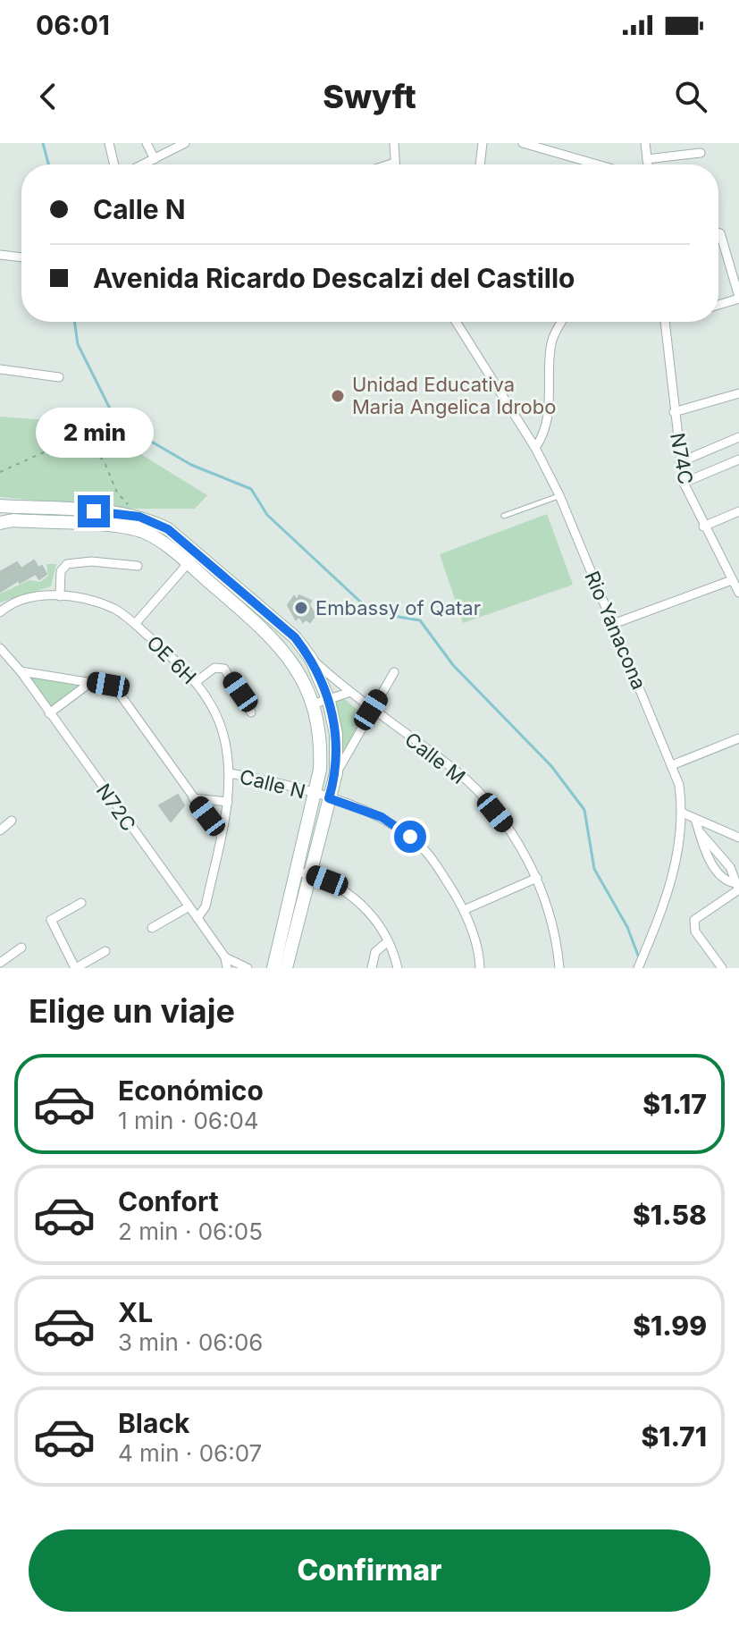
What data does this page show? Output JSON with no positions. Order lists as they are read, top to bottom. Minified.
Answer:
{"streets":{"street":["N74C","Rio Yanacona","OE 6H","Calle M","Calle N","N72C"]},"crossings":[["OE 6H","Calle N"],["OE 6H","N72C"]],"places":["Unidad Educativa Maria Angelica Idrobo","Embassy of Qatar"],"page":{"status":"06:01","header":"Swyft","banner":["Calle N","Avenida Ricardo Descalzi del Castillo"],"bubble":"2 min","heading":"Elige un viaje","list":[{"name":"Económico","note":"1 min · 06:04","value":"$1.17"},{"name":"Confort","note":"2 min · 06:05","value":"$1.58"},{"name":"XL","note":"3 min · 06:06","value":"$1.99"},{"name":"Black","note":"4 min · 06:07","value":"$1.71"}],"buttons":"Confirmar"}}
